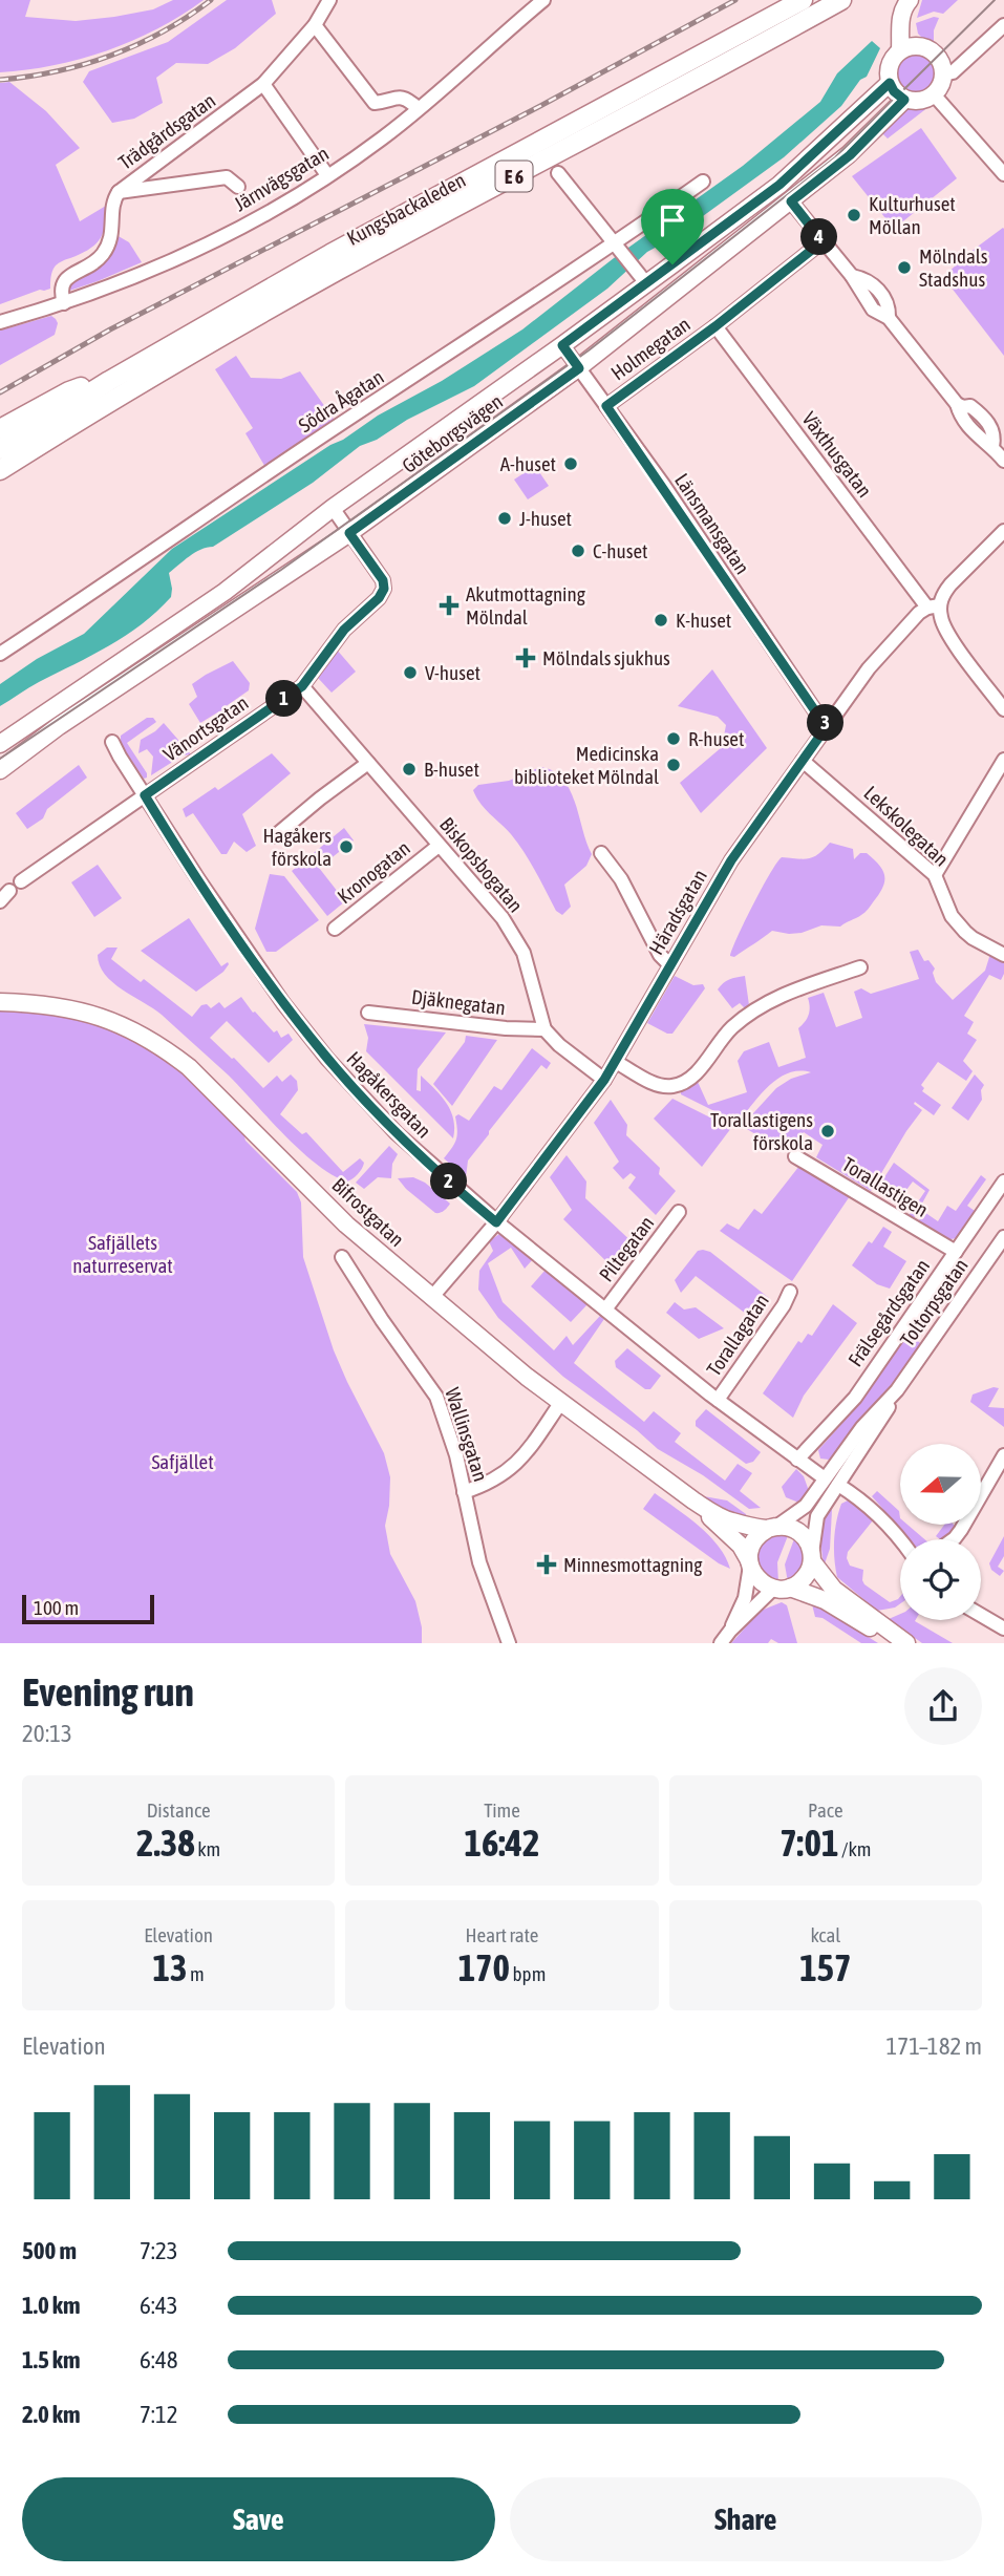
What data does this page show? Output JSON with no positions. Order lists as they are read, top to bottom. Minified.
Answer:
{"streets":{"highway":["E 6","Kungsbackaleden"],"main road":["Göteborgsvägen","Bifrostgatan"],"street":["Trädgårdsgatan","Järnvägsgatan","Holmegatan","Södra Ågatan","Växthusgatan","Länsmansgatan","Vänortsgatan","Lekskolegatan","Biskopsbogatan","Kronogatan","Häradsgatan","Djäknegatan","Hagåkersgatan","Torallastigen","Piltegatan","Toltorpsgatan","Frälsegårdsgatan","Torallagatan","Wallinsgatan"]},"crossings":[["Trädgårdsgatan","Järnvägsgatan"],["Holmegatan","Växthusgatan"],["Holmegatan","Länsmansgatan"],["Göteborgsvägen","Länsmansgatan"],["Göteborgsvägen","Vänortsgatan"],["Växthusgatan","Häradsgatan"],["Länsmansgatan","Häradsgatan"],["Vänortsgatan","Biskopsbogatan"],["Vänortsgatan","Hagåkersgatan"],["Lekskolegatan","Häradsgatan"],["Biskopsbogatan","Kronogatan"],["Biskopsbogatan","Djäknegatan"],["Häradsgatan","Hagåkersgatan"],["Häradsgatan","Bifrostgatan"],["Hagåkersgatan","Piltegatan"],["Hagåkersgatan","Toltorpsgatan"],["Hagåkersgatan","Frälsegårdsgatan"],["Hagåkersgatan","Torallagatan"],["Torallastigen","Frälsegårdsgatan"],["Bifrostgatan","Toltorpsgatan"]],"parks":["Safjällets naturreservat","Safjället"],"places":{"other":["Kulturhuset Möllan","Mölndals Stadshus","A-huset","J-huset","C-huset","K-huset","V-huset","R-huset","Medicinska biblioteket Mölndal","B-huset","Hagåkers förskola","Torallastigens förskola"],"health":["Akutmottagning Mölndal","Mölndals sjukhus","Minnesmottagning"]},"scale_bar":"100 m","north":"left","page":{"pins":["4","1","3","2"],"scale":"100 m","heading":["Evening run","20:13"],"stats":[["Distance","2.38 km"],["Time","16:42"],["Pace","7:01 /km"],["Elevation","13 m"],["Heart rate","170 bpm"],["kcal","157"]],"chart":["Elevation","171–182 m"],"list":[{"name":"500 m","note":"7:23"},{"name":"1.0 km","note":"6:43"},{"name":"1.5 km","note":"6:48"},{"name":"2.0 km","note":"7:12"}],"buttons":["Save","Share"]}}
